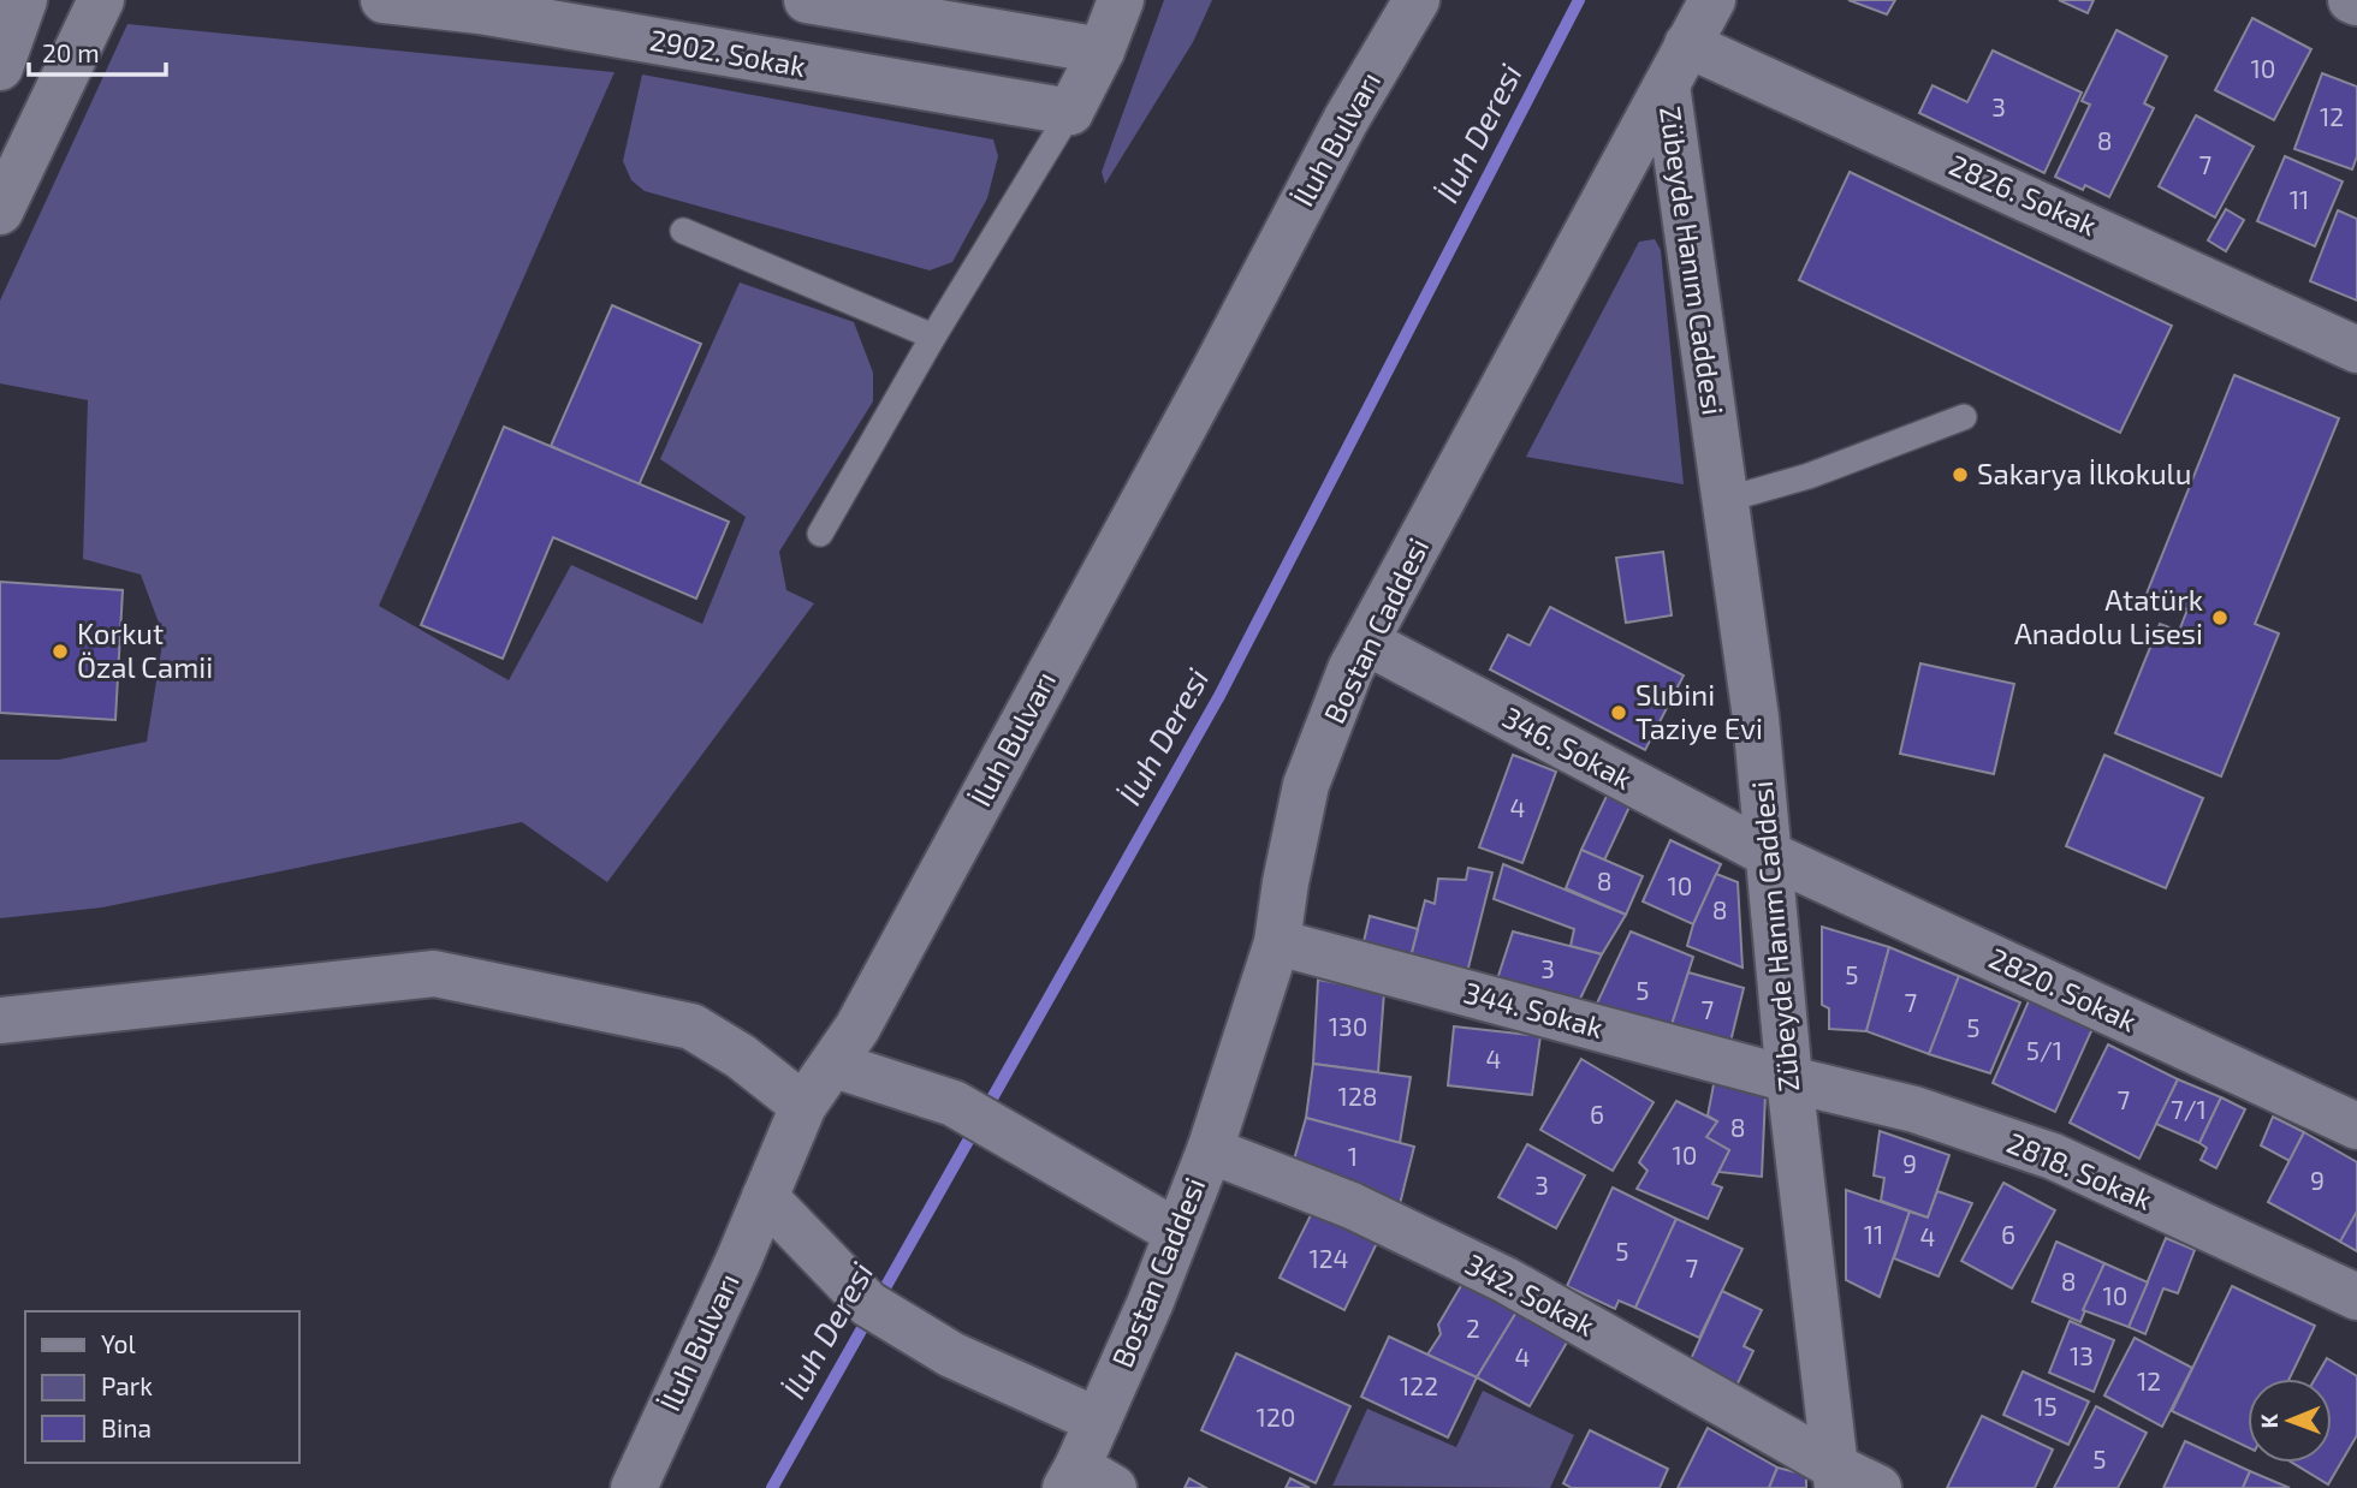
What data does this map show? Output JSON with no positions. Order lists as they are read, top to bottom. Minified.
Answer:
{"streets":{"street":["2902. Sokak","İluh Bulvarı","2826. Sokak","Zübeyde Hanım Caddesi","Bostan Caddesi","346. Sokak","2820. Sokak","344. Sokak","2818. Sokak","342. Sokak"]},"crossings":[["2826. Sokak","Bostan Caddesi"],["Zübeyde Hanım Caddesi","Bostan Caddesi"],["Zübeyde Hanım Caddesi","346. Sokak"],["Zübeyde Hanım Caddesi","2820. Sokak"],["Zübeyde Hanım Caddesi","344. Sokak"],["Zübeyde Hanım Caddesi","2818. Sokak"],["Zübeyde Hanım Caddesi","342. Sokak"],["Bostan Caddesi","346. Sokak"],["Bostan Caddesi","344. Sokak"],["Bostan Caddesi","342. Sokak"],["346. Sokak","2820. Sokak"],["344. Sokak","2818. Sokak"]],"water":["İluh Deresi"],"places":["Sakarya İlkokulu","Atatürk Anadolu Lisesi","Korkut Özal Camii","Slıbini Taziye Evi"],"house_numbers":["10","3","12","8","7","11","4","8","10","8","3","5","5","7","7","130","5","5/1","4","128","7","7/1","6","8","10","1","9","9","3","11","6","4","5","124","7","8","10","2","13","4","12","122","15","120","5"],"legend":["Yol","Park","Bina"],"scale_bar":"20 m","north":"left"}
